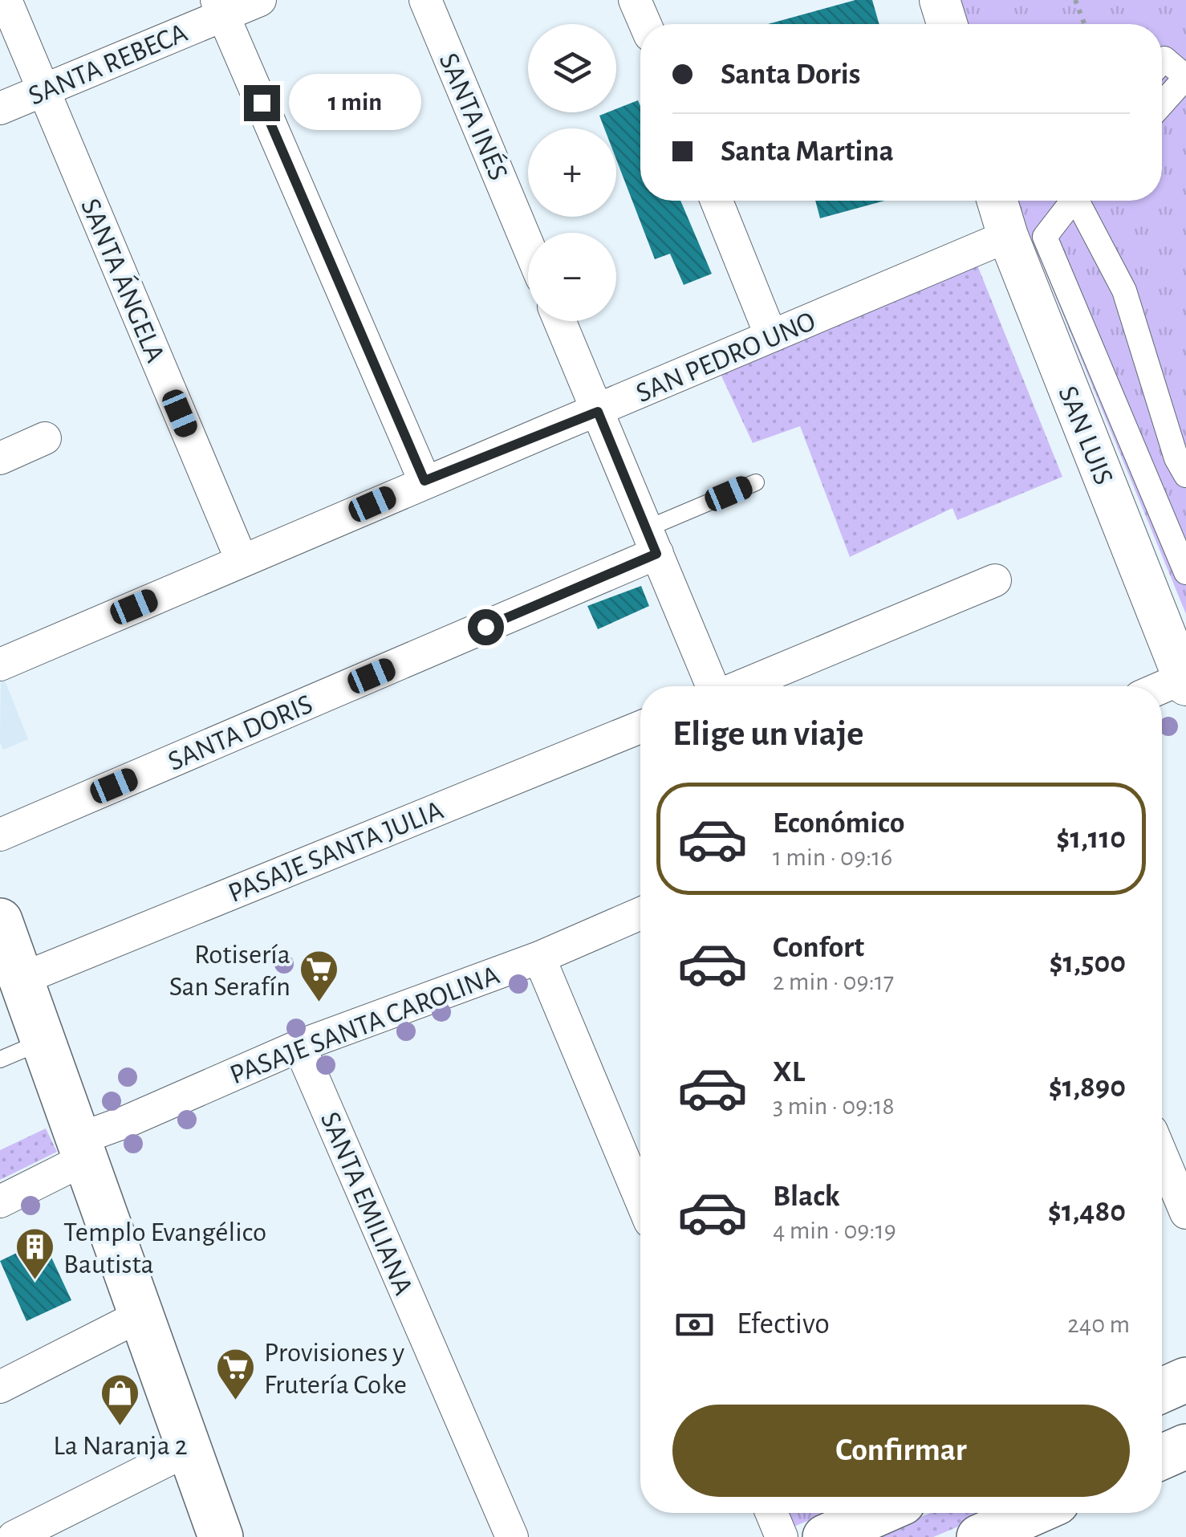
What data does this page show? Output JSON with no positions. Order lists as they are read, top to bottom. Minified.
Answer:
{"streets":{"street":["SANTA REBECA","SANTA INÉS","SANTA ÁNGELA","SAN PEDRO UNO","SAN LUIS","SANTA DORIS","PASAJE SANTA JULIA","PASAJE SANTA CAROLINA","SANTA EMILIANA"]},"crossings":[["SANTA REBECA","SANTA ÁNGELA"],["SANTA ÁNGELA","SAN PEDRO UNO"],["SAN PEDRO UNO","SAN LUIS"],["PASAJE SANTA CAROLINA","SANTA EMILIANA"]],"places":{"supermarket":["Rotisería San Serafín","Provisiones y Frutería Coke"],"building":["Templo Evangélico Bautista"],"shop":["La Naranja 2"]},"page":{"map_buttons":["+","−"],"banner":["Santa Doris","Santa Martina"],"bubble":"1 min","heading":"Elige un viaje","list":[{"name":"Económico","note":"1 min · 09:16","value":"$1,110"},{"name":"Confort","note":"2 min · 09:17","value":"$1,500"},{"name":"XL","note":"3 min · 09:18","value":"$1,890"},{"name":"Black","note":"4 min · 09:19","value":"$1,480"}],"pay":["Efectivo","240 m"],"buttons":"Confirmar"}}
